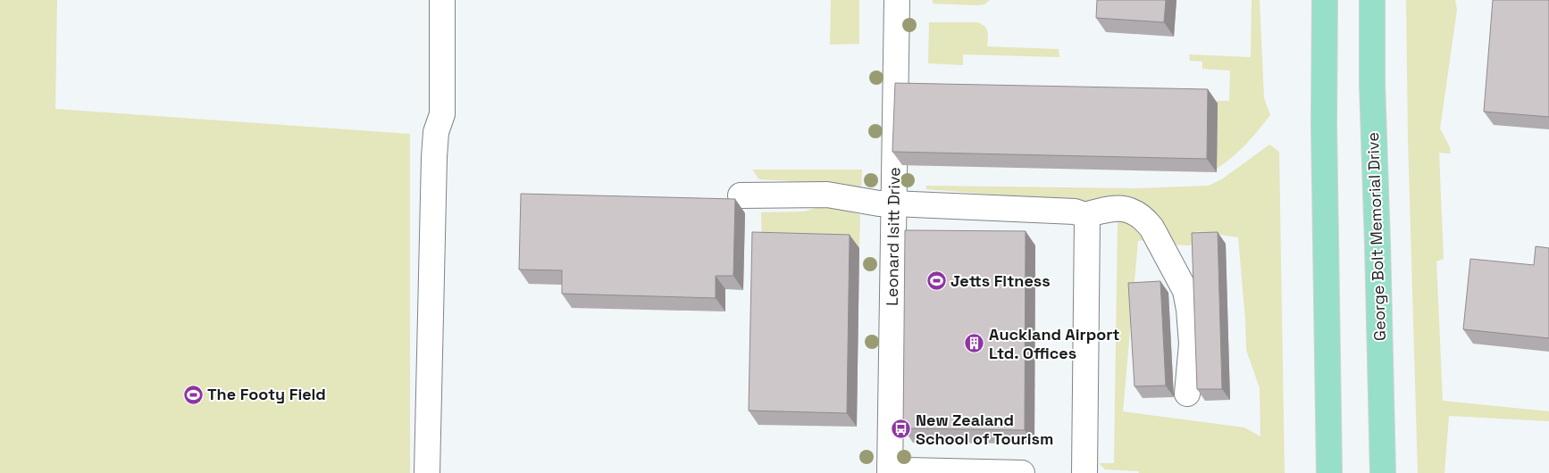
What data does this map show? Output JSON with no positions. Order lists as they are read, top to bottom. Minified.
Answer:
{"streets":{"main road":["George Bolt Memorial Drive"],"street":["Leonard Isitt Drive"]},"places":{"sports":["Jetts Fitness","The Footy Field"],"building":["Auckland Airport Ltd. Offices"],"bus stop":["New Zealand School of Tourism"]}}
